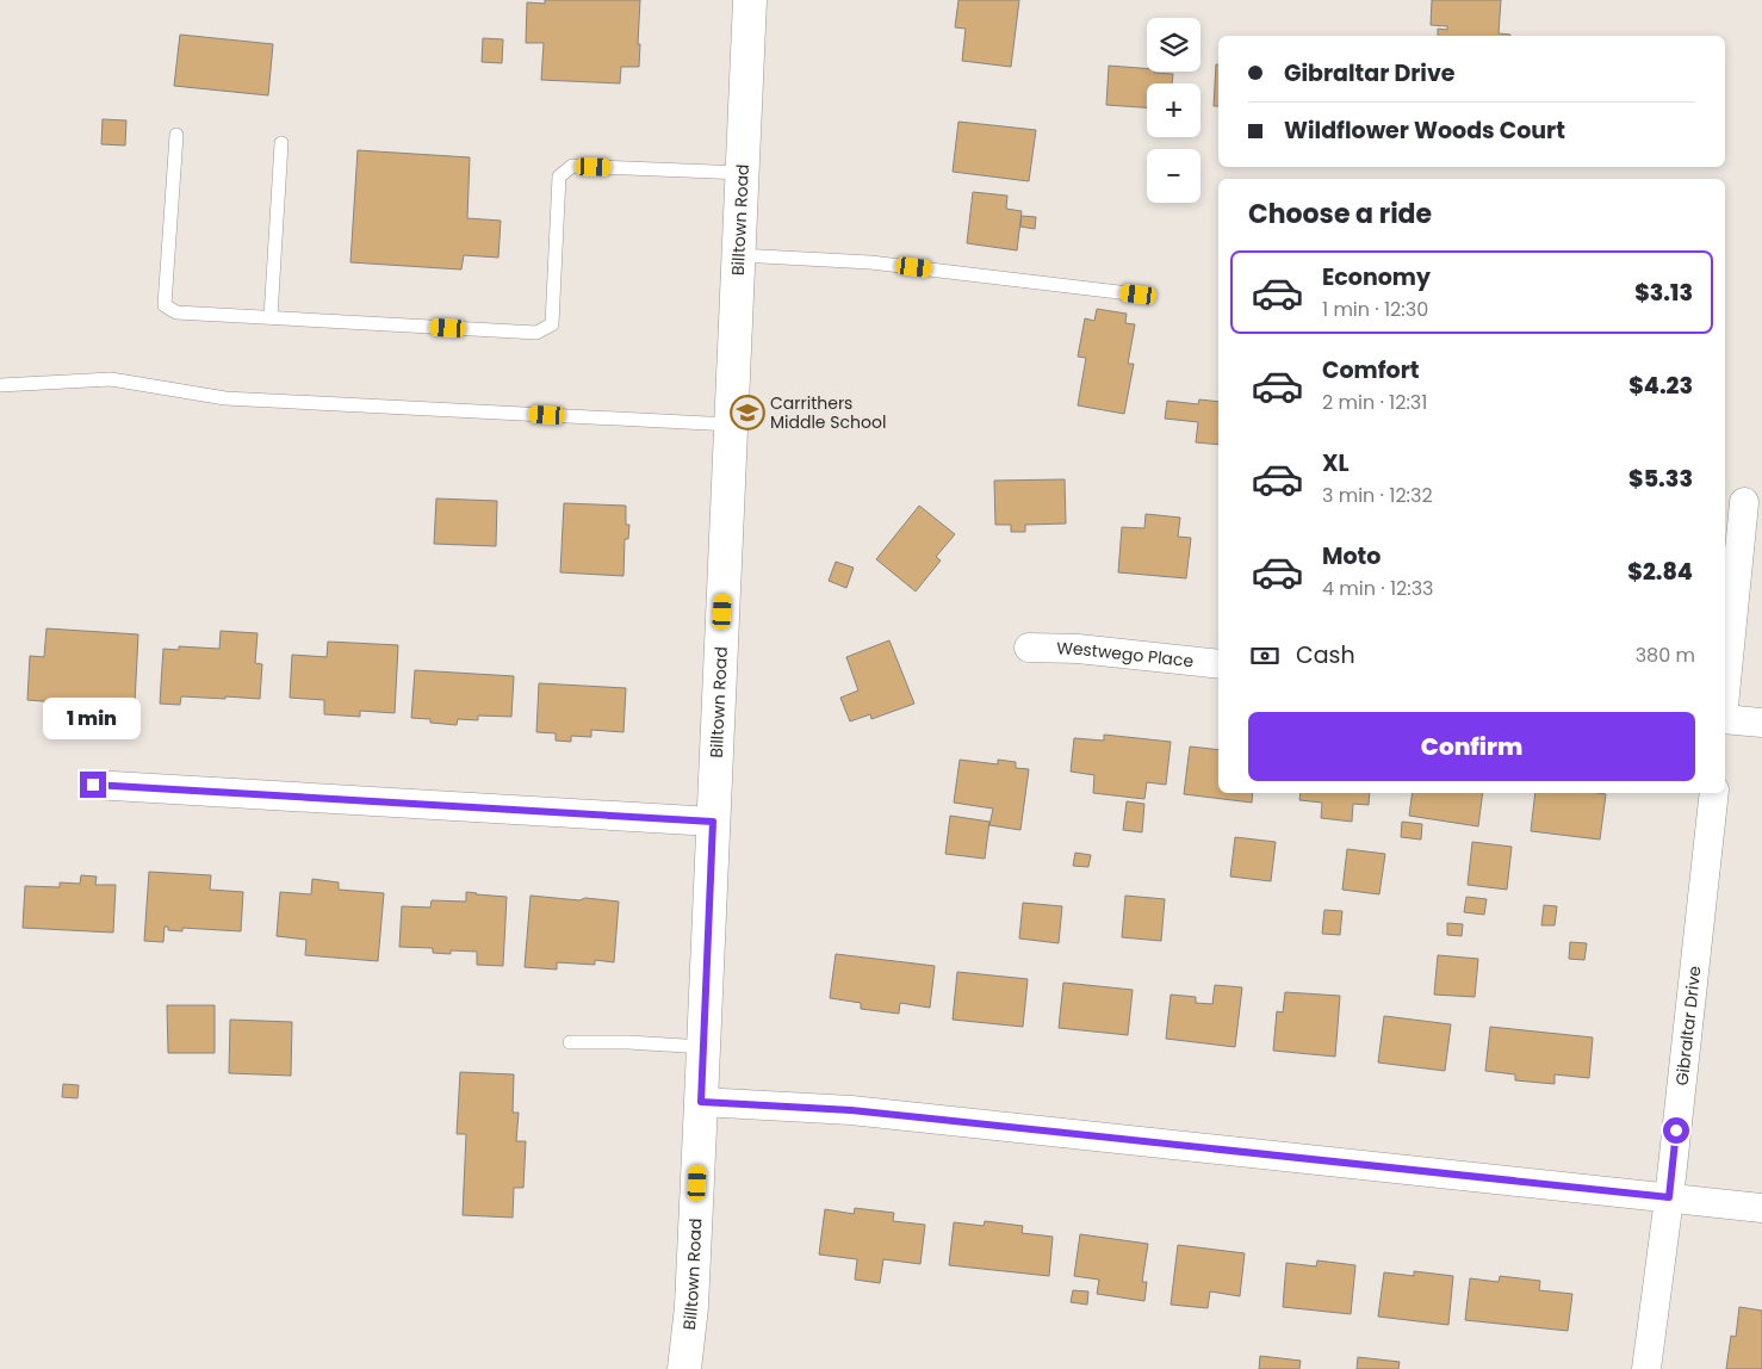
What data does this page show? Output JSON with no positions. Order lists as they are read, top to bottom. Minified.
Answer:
{"streets":{"main road":["Billtown Road"],"street":["Westwego Place","Gibraltar Drive"]},"places":{"school or university":["Carrithers Middle School"]},"page":{"map_buttons":["+","−"],"banner":["Gibraltar Drive","Wildflower Woods Court"],"heading":"Choose a ride","list":[{"name":"Economy","note":"1 min · 12:30","value":"$3.13"},{"name":"Comfort","note":"2 min · 12:31","value":"$4.23"},{"name":"XL","note":"3 min · 12:32","value":"$5.33"},{"name":"Moto","note":"4 min · 12:33","value":"$2.84"}],"pay":["Cash","380 m"],"bubble":"1 min","buttons":"Confirm"}}
